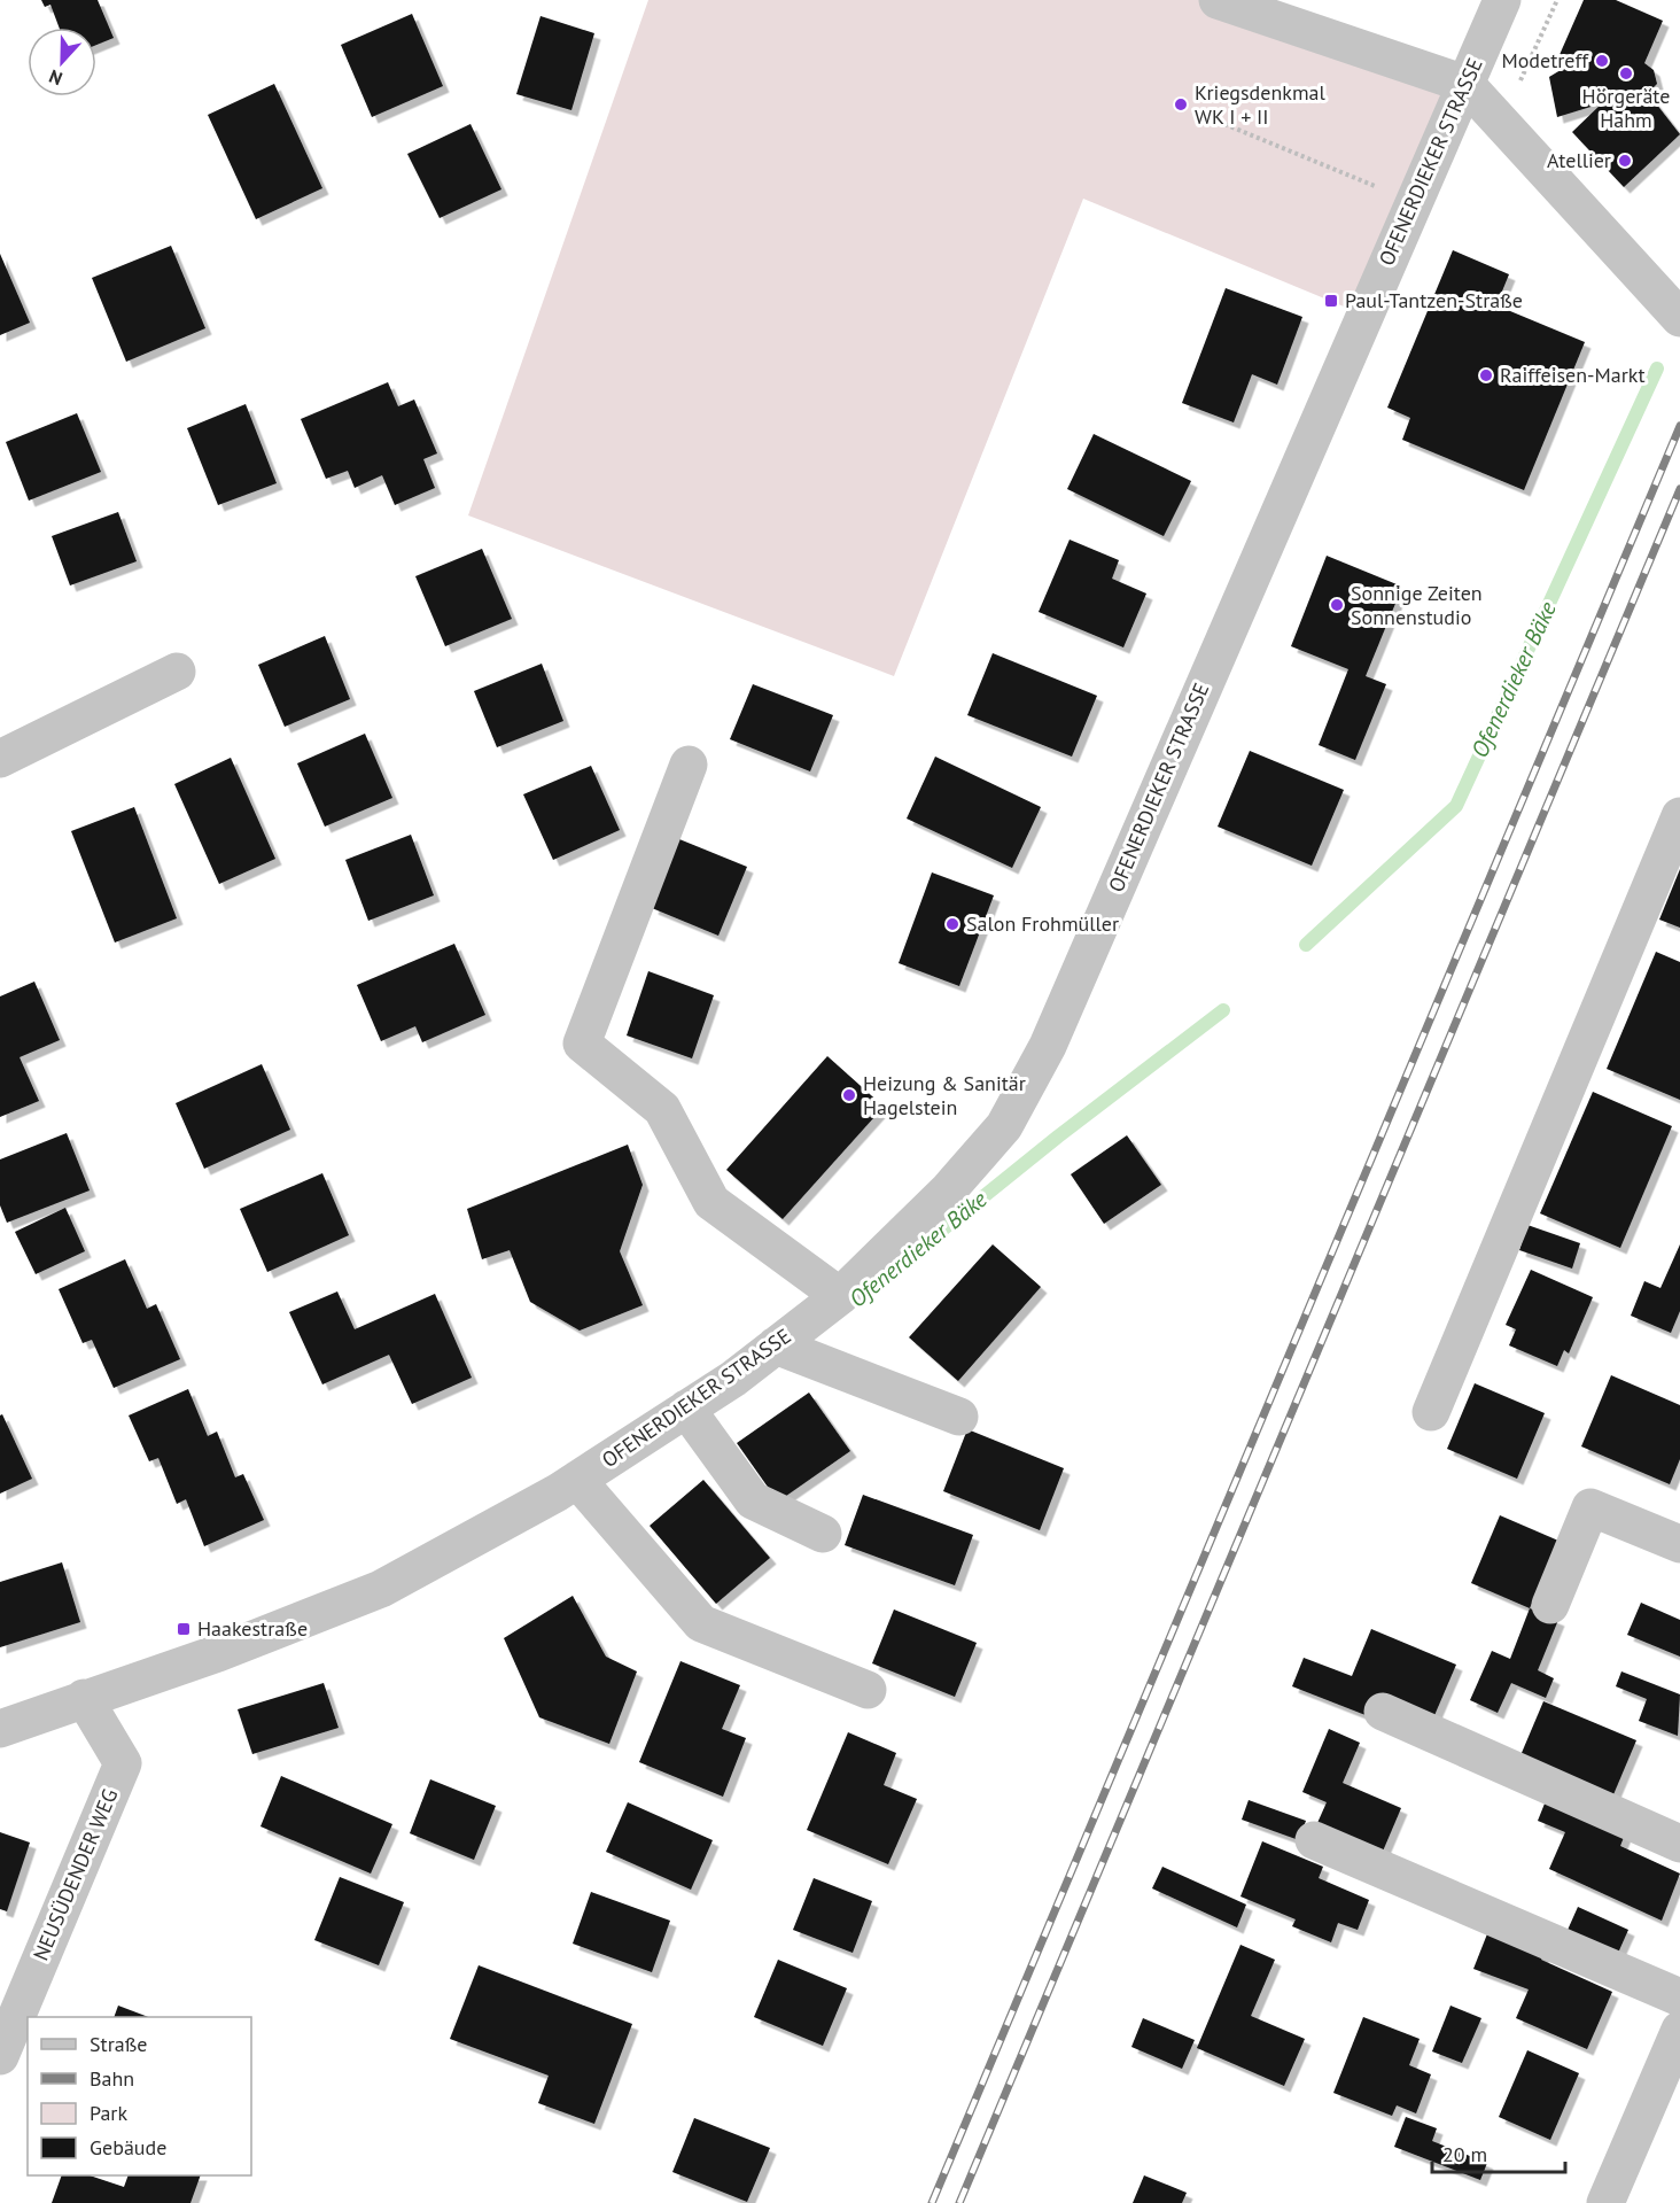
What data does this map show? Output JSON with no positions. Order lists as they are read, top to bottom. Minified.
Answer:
{"streets":{"street":["OFENERDIEKER STRASSE","NEUSÜDENDER WEG"]},"crossings":[["OFENERDIEKER STRASSE","NEUSÜDENDER WEG"]],"water":["Ofenerdieker Bäke"],"places":{"other":["Modetreff","Hörgeräte Hahm","Kriegsdenkmal WK I + II","Atellier","Raiffeisen-Markt","Sonnige Zeiten Sonnenstudio","Salon Frohmüller","Heizung & Sanitär Hagelstein"],"transit":["Paul-Tantzen-Straße","Haakestraße"]},"legend":["Straße","Bahn","Park","Gebäude"],"scale_bar":"20 m","north":"bottom"}
